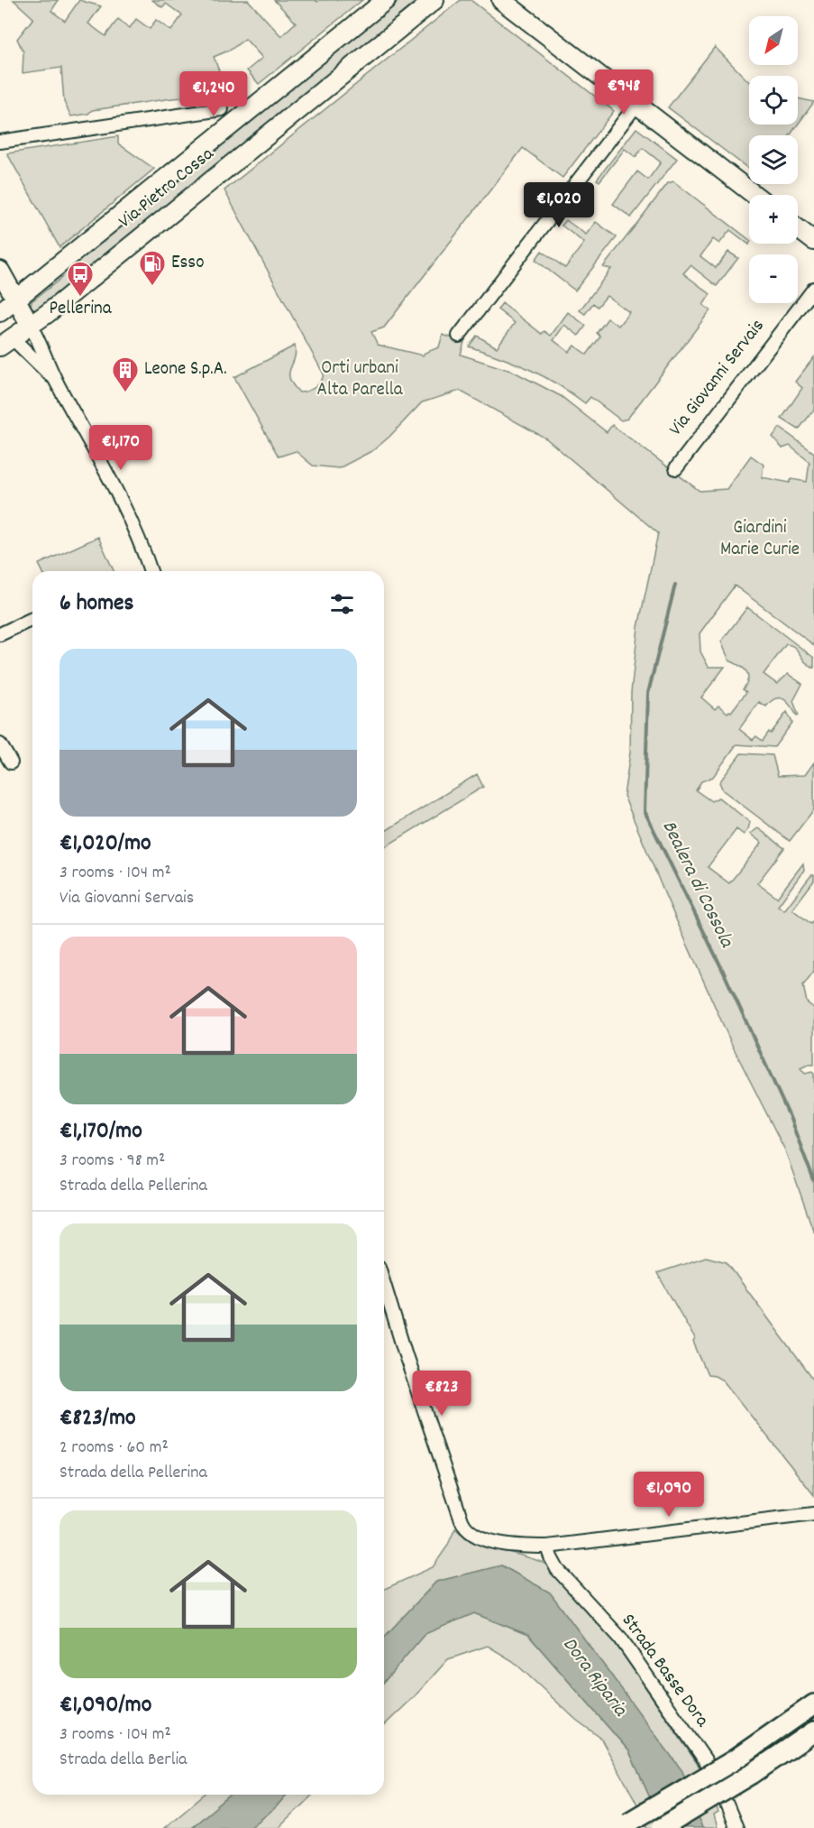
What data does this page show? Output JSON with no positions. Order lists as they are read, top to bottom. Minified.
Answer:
{"streets":{"main road":["Via Pietro Cossa"],"street":["Via Giovanni Servais","Strada Basse Dora"]},"water":["Bealera di Cossola","Dora Riparia"],"parks":["Orti urbani Alta Parella","Giardini Marie Curie"],"places":{"fuel station":["Esso"],"bus stop":["Pellerina"],"building":["Leone S.p.A."]},"north":"bottom left","page":{"map_buttons":["+","−"],"price":["€948","€1,240","€1,020","€1,170","€823","€1,090"],"heading":"6 homes","list":[{"name":"€1,020/mo","note":"3 rooms · 104 m² · Via Giovanni Servais"},{"name":"€1,170/mo","note":"3 rooms · 98 m² · Strada della Pellerina"},{"name":"€823/mo","note":"2 rooms · 60 m² · Strada della Pellerina"},{"name":"€1,090/mo","note":"3 rooms · 104 m² · Strada della Berlia"}]}}
